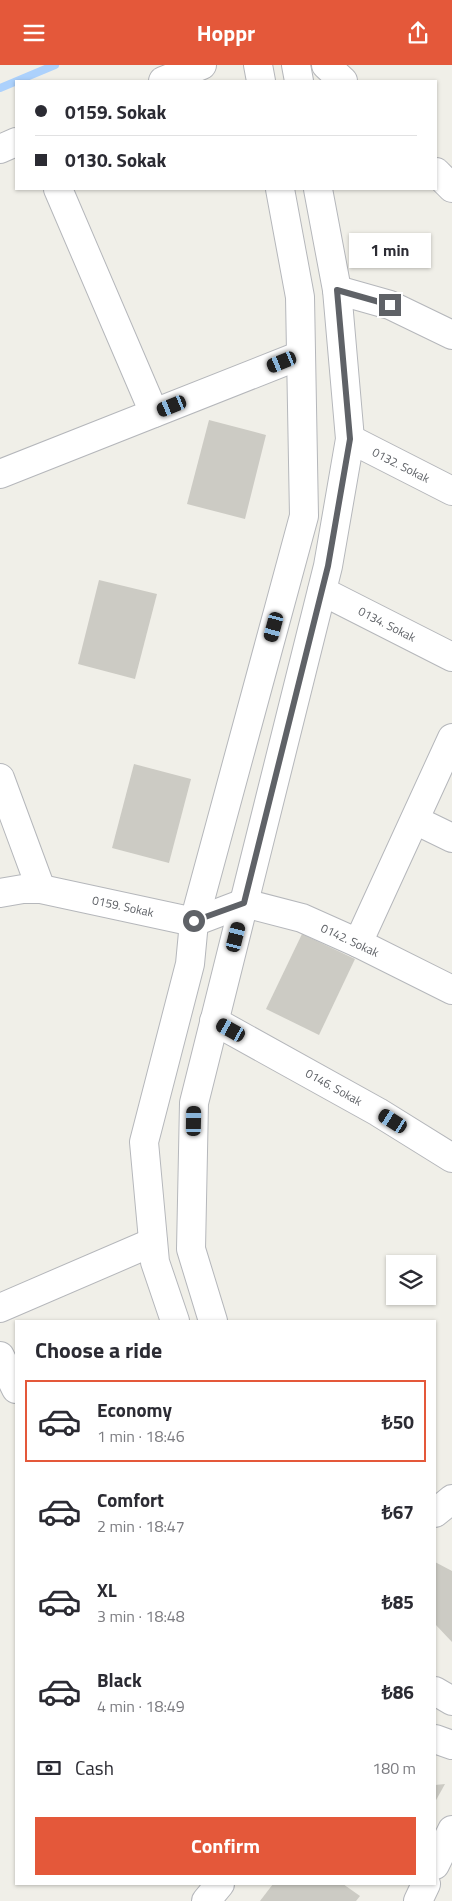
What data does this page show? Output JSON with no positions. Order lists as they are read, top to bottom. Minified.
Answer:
{"streets":{"street":["0132. Sokak","0134. Sokak","0159. Sokak","0142. Sokak","0146. Sokak"]},"page":{"header":"Hoppr","banner":["0159. Sokak","0130. Sokak"],"bubble":"1 min","heading":"Choose a ride","list":[{"name":"Economy","note":"1 min · 18:46","value":"₺50"},{"name":"Comfort","note":"2 min · 18:47","value":"₺67"},{"name":"XL","note":"3 min · 18:48","value":"₺85"},{"name":"Black","note":"4 min · 18:49","value":"₺86"}],"pay":["Cash","180 m"],"buttons":"Confirm"}}
